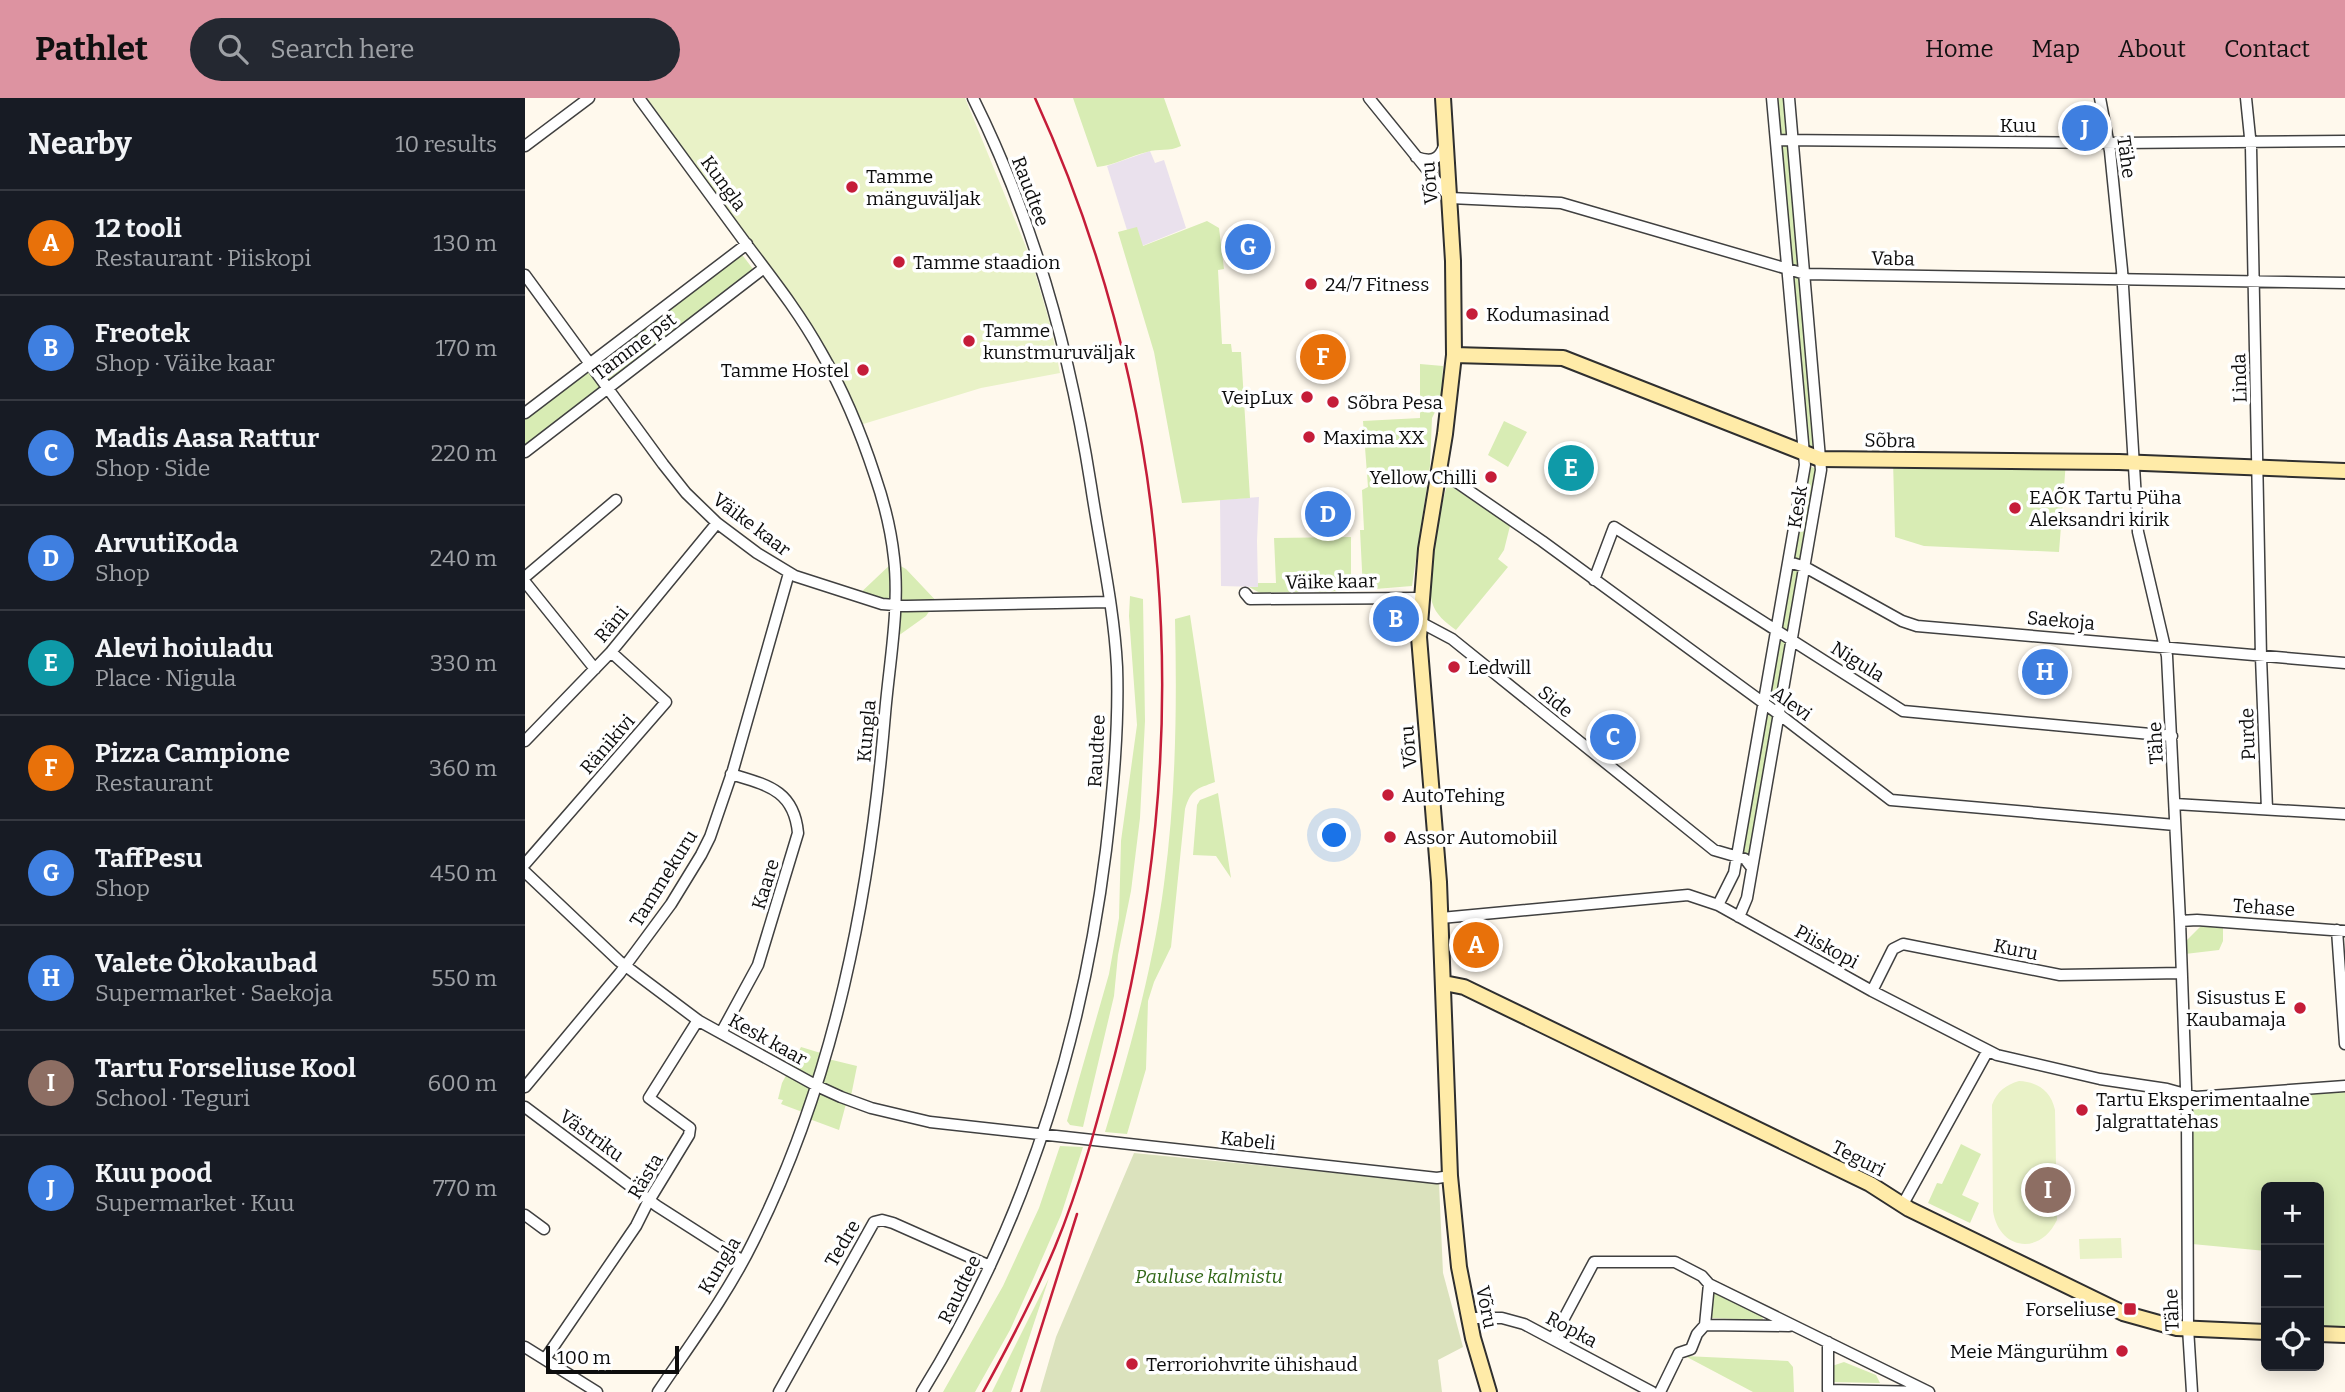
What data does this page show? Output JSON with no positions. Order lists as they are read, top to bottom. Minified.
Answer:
{"streets":{"street":["Kuu","Tähe","Kungla","Võru","Raudtee","Vaba","Tamme pst","Linda","Sõbra","Kesk","Väike kaar","Saekoja","Räni","Nigula","Side","Alevi","Purde","Ränikivi","Tammekuru","Kaare","Tehase","Piiskopi","Kuru","Kesk kaar","Västriku","Kabeli","Teguri","Rästa","Tedre","Ropka"]},"crossings":[["Kuu","Tähe"],["Kuu","Linda"],["Kuu","Kesk"],["Tähe","Vaba"],["Tähe","Sõbra"],["Tähe","Saekoja"],["Tähe","Nigula"],["Tähe","Alevi"],["Tähe","Tehase"],["Tähe","Piiskopi"],["Tähe","Kuru"],["Tähe","Teguri"],["Kungla","Tamme pst"],["Kungla","Väike kaar"],["Kungla","Kesk kaar"],["Kungla","Västriku"],["Võru","Vaba"],["Võru","Sõbra"],["Võru","Väike kaar"],["Võru","Side"],["Võru","Alevi"],["Võru","Piiskopi"],["Võru","Kabeli"],["Võru","Teguri"],["Võru","Ropka"],["Raudtee","Väike kaar"],["Raudtee","Kesk kaar"],["Raudtee","Kabeli"],["Raudtee","Tedre"],["Vaba","Linda"],["Vaba","Kesk"],["Tamme pst","Väike kaar"],["Linda","Sõbra"],["Linda","Saekoja"],["Linda","Purde"],["Sõbra","Kesk"],["Kesk","Saekoja"],["Kesk","Nigula"],["Kesk","Side"],["Kesk","Alevi"],["Kesk","Piiskopi"],["Väike kaar","Räni"],["Väike kaar","Tammekuru"],["Saekoja","Purde"],["Räni","Ränikivi"],["Nigula","Alevi"],["Tammekuru","Kaare"],["Tammekuru","Kesk kaar"],["Kaare","Kesk kaar"],["Piiskopi","Kuru"],["Kesk kaar","Kabeli"],["Kesk kaar","Rästa"],["Västriku","Rästa"]],"parks":["Pauluse kalmistu"],"places":{"other":["Tamme mänguväljak","Tamme staadion","24/7 Fitness","Kodumasinad","Tamme kunstmuruväljak","Tamme Hostel","VeipLux","Sõbra Pesa","Maxima XX","Yellow Chilli","EAÕK Tartu Püha Aleksandri kirik","Ledwill","AutoTehing","Assor Automobiil","Sisustus E Kaubamaja","Tartu Eksperimentaalne Jalgrattatehas","Meie Mängurühm","Terroriohvrite ühishaud"],"transit":["Forseliuse"]},"scale_bar":"100 m","page":{"header":"Pathlet","search":"Search here","nav":["Home","Map","About","Contact"],"heading":["Nearby","10 results"],"pins":["J","G","F","E","D","B","H","C","A","I"],"list":[{"mark":"A","name":"12 tooli","note":"Restaurant · Piiskopi","value":"130 m"},{"mark":"B","name":"Freotek","note":"Shop · Väike kaar","value":"170 m"},{"mark":"C","name":"Madis Aasa Rattur","note":"Shop · Side","value":"220 m"},{"mark":"D","name":"ArvutiKoda","note":"Shop","value":"240 m"},{"mark":"E","name":"Alevi hoiuladu","note":"Place · Nigula","value":"330 m"},{"mark":"F","name":"Pizza Campione","note":"Restaurant","value":"360 m"},{"mark":"G","name":"TaffPesu","note":"Shop","value":"450 m"},{"mark":"H","name":"Valete Ökokaubad","note":"Supermarket · Saekoja","value":"550 m"},{"mark":"I","name":"Tartu Forseliuse Kool","note":"School · Teguri","value":"600 m"},{"mark":"J","name":"Kuu pood","note":"Supermarket · Kuu","value":"770 m"}],"map_buttons":["+","−"],"scale":"100 m"}}
